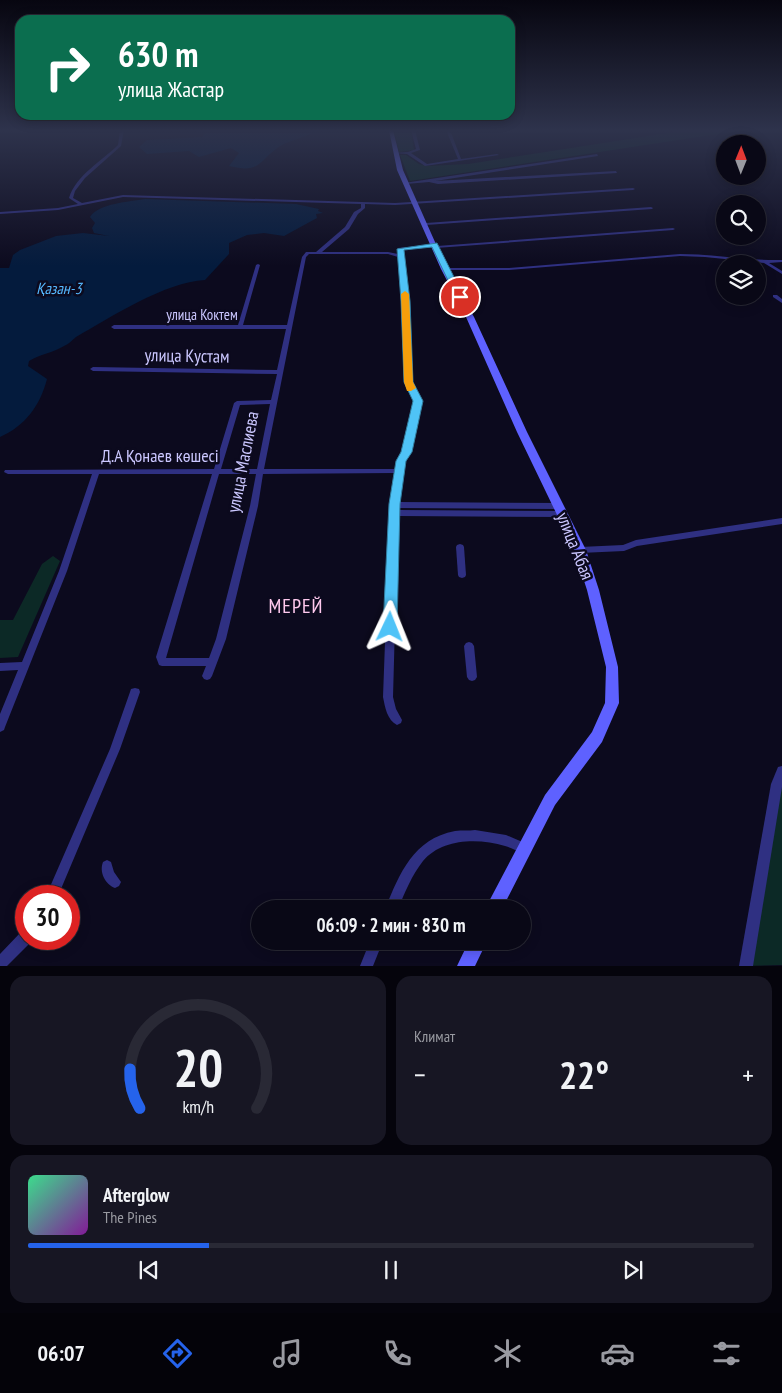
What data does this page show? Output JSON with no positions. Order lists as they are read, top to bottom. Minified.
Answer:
{"streets":{"main road":["улица Абая"],"street":["улица Коктем","улица Кустам","Д.А Қонаев көшесі","улица Маслиева"]},"crossings":[["улица Коктем","улица Маслиева"],["улица Кустам","улица Маслиева"],["Д.А Қонаев көшесі","улица Маслиева"]],"districts":["МЕРЕЙ"],"water":["Қазан-3"],"north":"top","page":{"turn":["630 m","улица Жастар"],"limit":"30","trip":"06:09 · 2 мин · 830 m","tile":"Климат","heat":["−","22°","+"],"song":["Afterglow","The Pines"],"tabs":"06:07","gauge":["20","km/h"]}}
